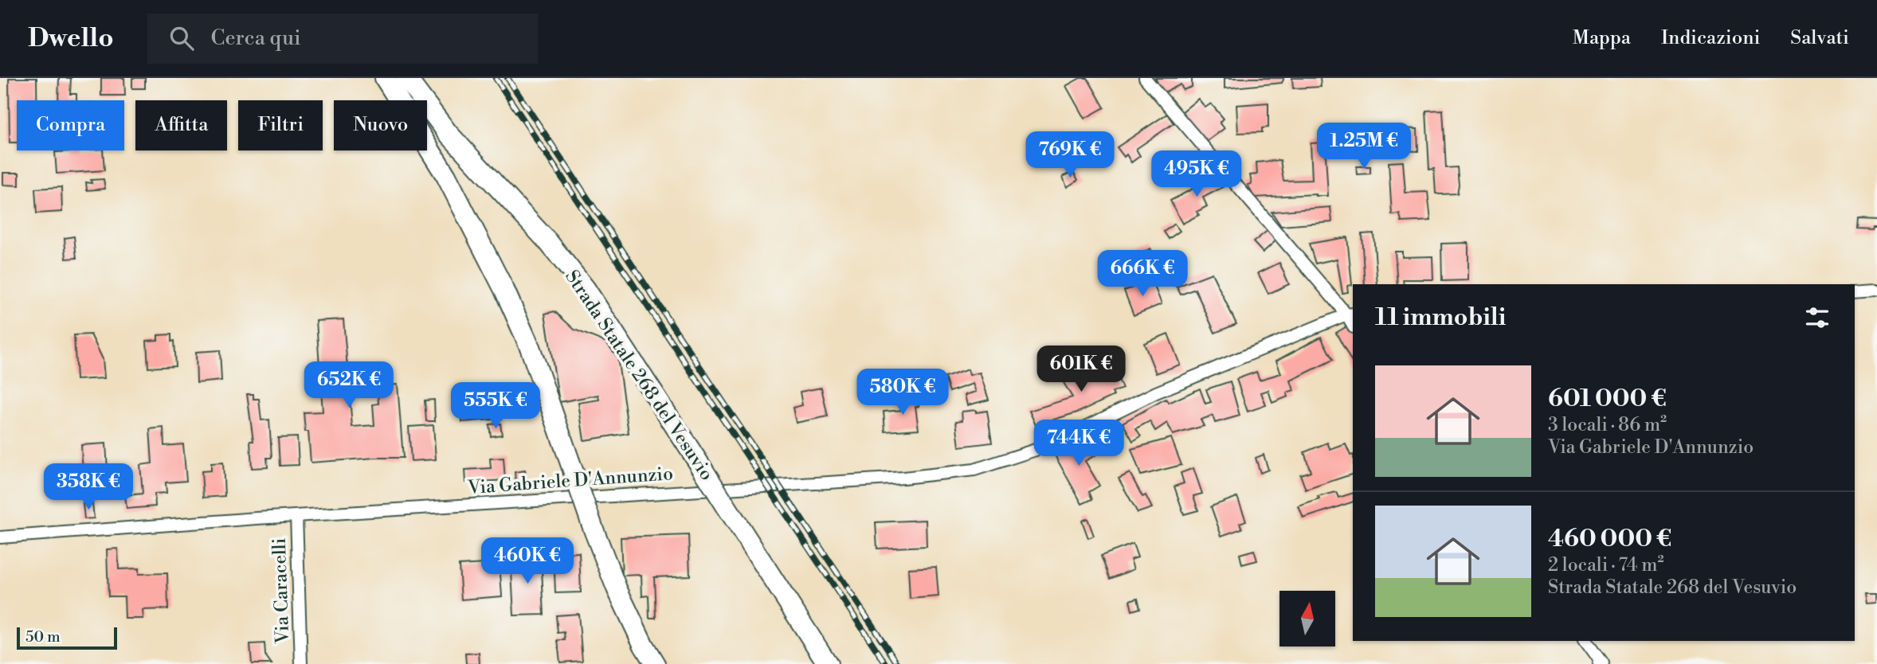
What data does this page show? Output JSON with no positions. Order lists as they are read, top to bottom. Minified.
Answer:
{"streets":{"highway":["Strada Statale 268 del Vesuvio"],"street":["Via Gabriele D'Annunzio","Via Caracelli"]},"crossings":[["Via Gabriele D'Annunzio","Via Caracelli"]],"scale_bar":"50 m","north":"top","page":{"header":"Dwello","search":"Cerca qui","nav":["Mappa","Indicazioni","Salvati"],"chip":["Compra","Affitta","Filtri","Nuovo"],"price":["1.25M €","769K €","495K €","666K €","601K €","652K €","580K €","555K €","744K €","358K €","460K €"],"heading":"11 immobili","list":[{"name":"601 000 €","note":"3 locali · 86 m² · Via Gabriele D'Annunzio"},{"name":"460 000 €","note":"2 locali · 74 m² · Strada Statale 268 del Vesuvio"}],"scale":"50 m"}}
